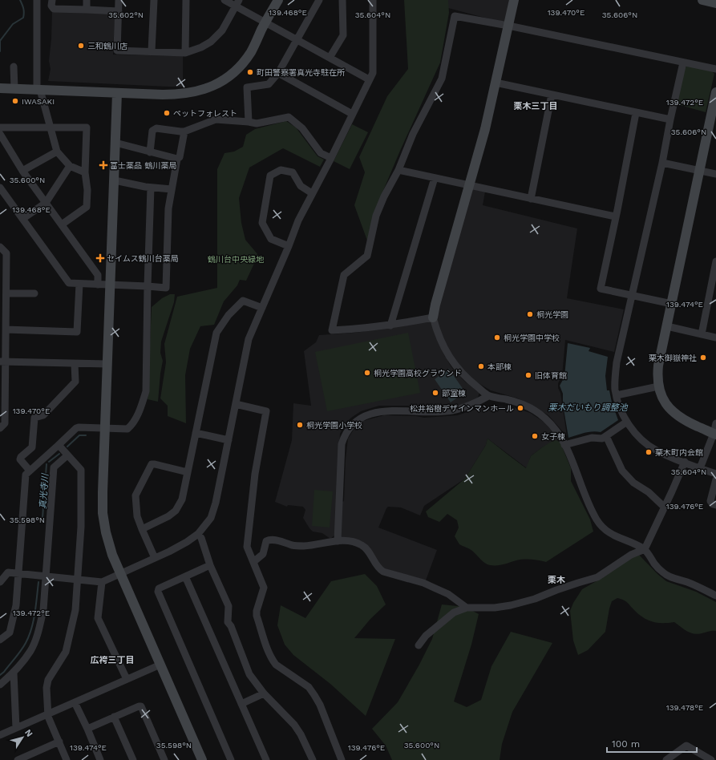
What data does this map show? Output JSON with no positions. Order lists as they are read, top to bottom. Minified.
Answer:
{"districts":["栗木三丁目","栗木","広袴三丁目"],"water":["栗木だいもり調整池","真光寺川"],"parks":["鶴川台中央緑地"],"places":{"other":["三和鶴川店","町田警察署真光寺駐在所","IWASAKI","ペットフォレスト","桐光学園","桐光学園中学校","栗木御嶽神社","本部棟","桐光学園高校グラウンド","旧体育館","部室棟","松井裕樹デザインマンホール","桐光学園小学校","女子棟","栗木町内会館"],"health":["富士薬品 鶴川薬局","セイムス鶴川台薬局"]},"scale_bar":"100 m","north":"top right","coordinates":["139.468°E","139.470°E","35.604°N","35.606°N","35.602°N","139.472°E","35.600°N","139.474°E","139.476°E","35.598°N","139.478°E"]}
